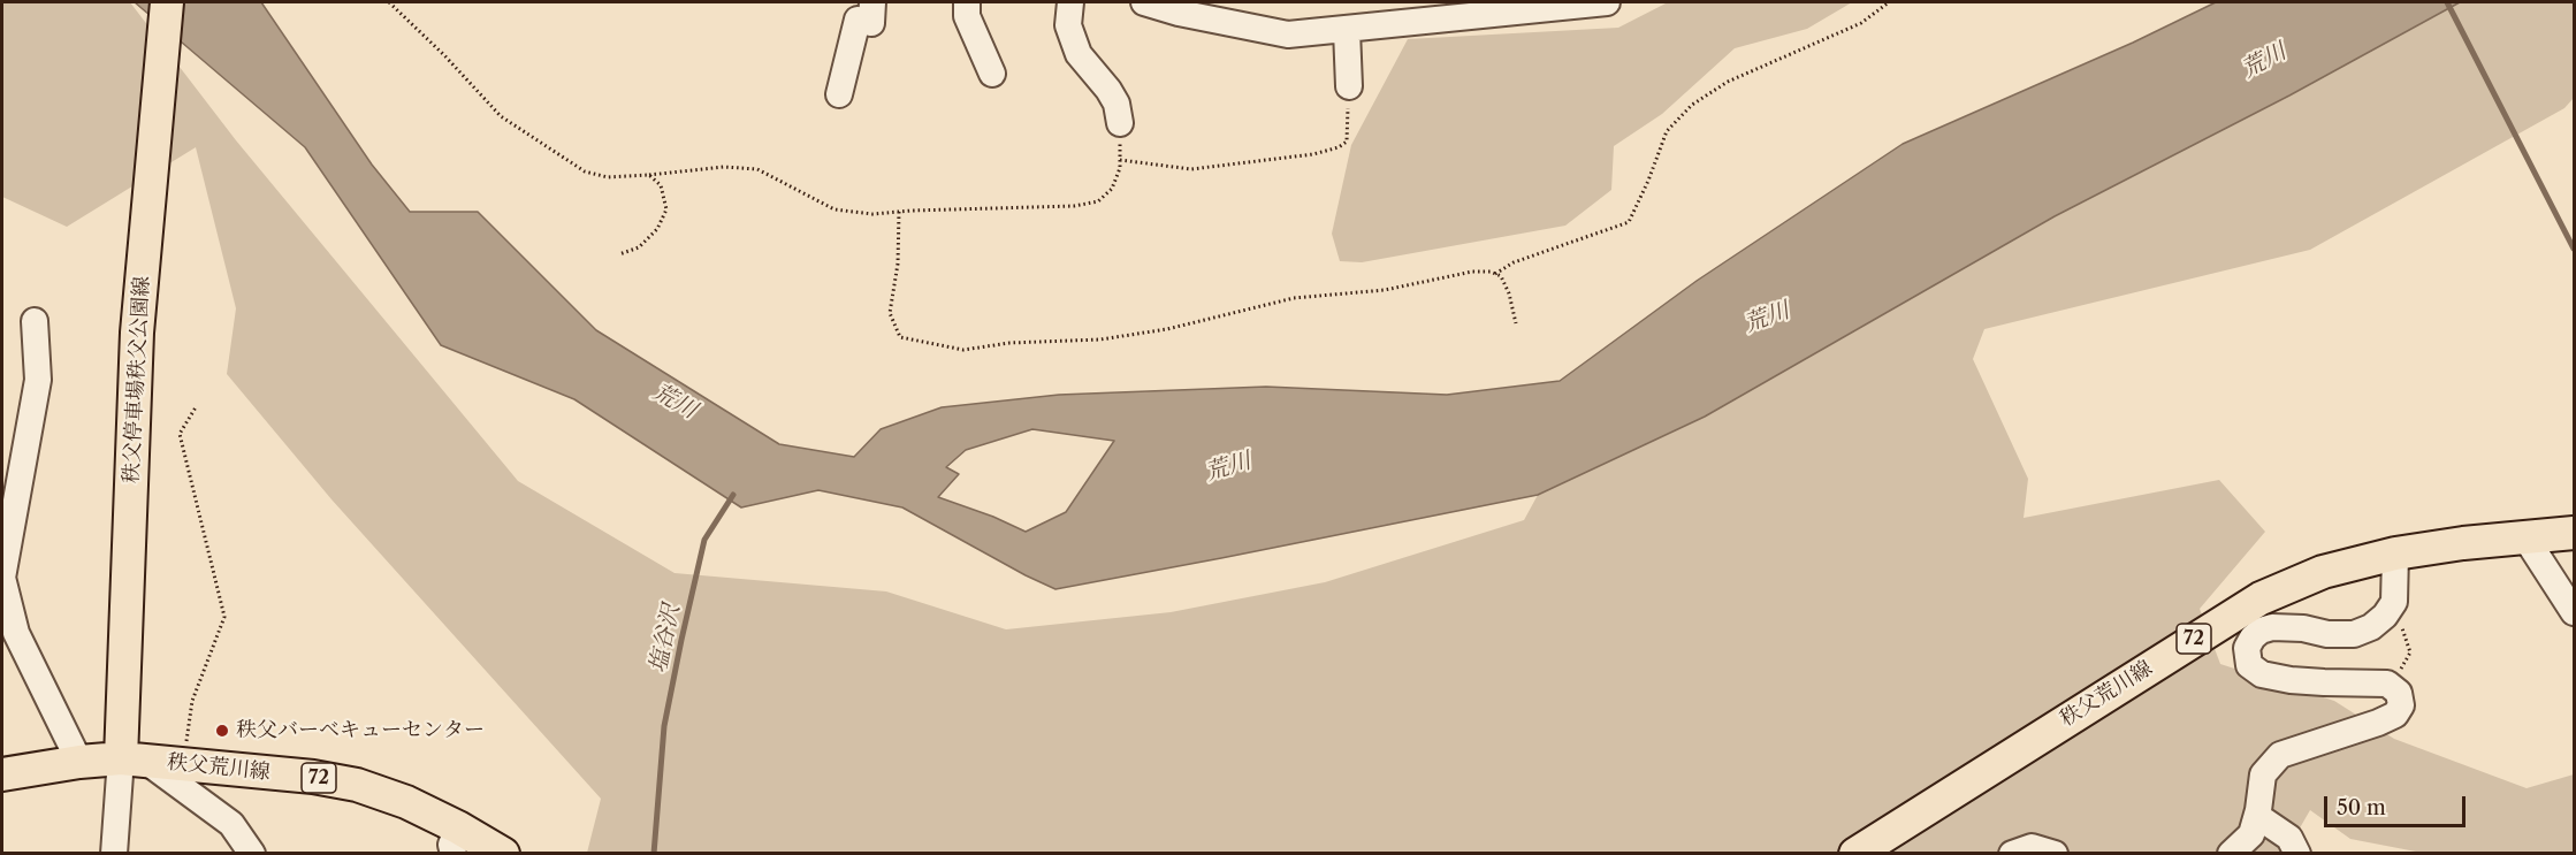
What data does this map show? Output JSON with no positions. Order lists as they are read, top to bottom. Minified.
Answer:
{"streets":{"main road":["秩父停車場秩父公園線","72","秩父荒川線"]},"crossings":[["秩父停車場秩父公園線","秩父荒川線"]],"water":["荒川","塩谷沢"],"places":["秩父バーベキューセンター"],"scale_bar":"50 m"}
